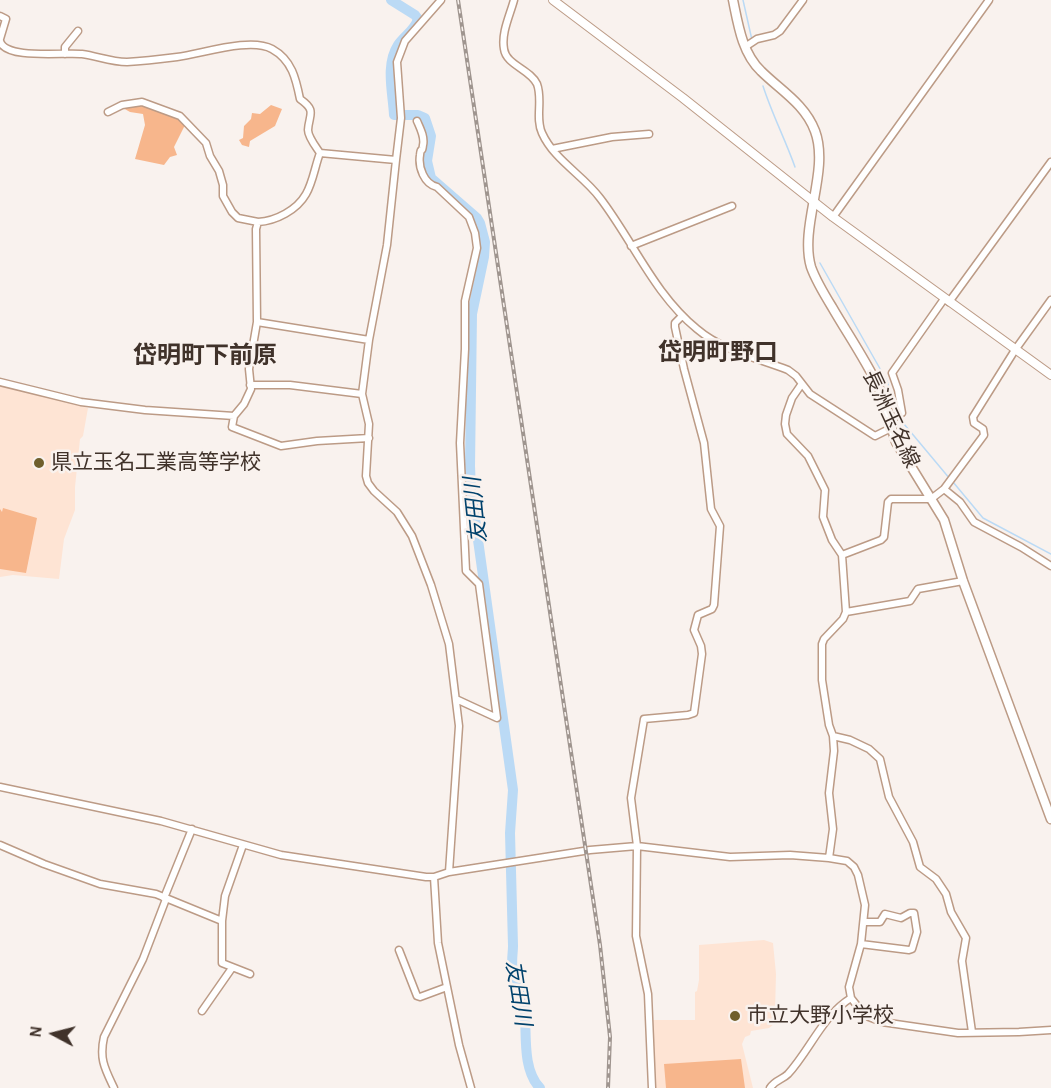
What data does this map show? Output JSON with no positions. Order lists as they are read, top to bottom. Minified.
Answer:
{"streets":{"main road":["長洲玉名線"]},"districts":["岱明町野口","岱明町下前原"],"water":["友田川"],"places":["県立玉名工業高等学校","市立大野小学校"],"north":"left"}
